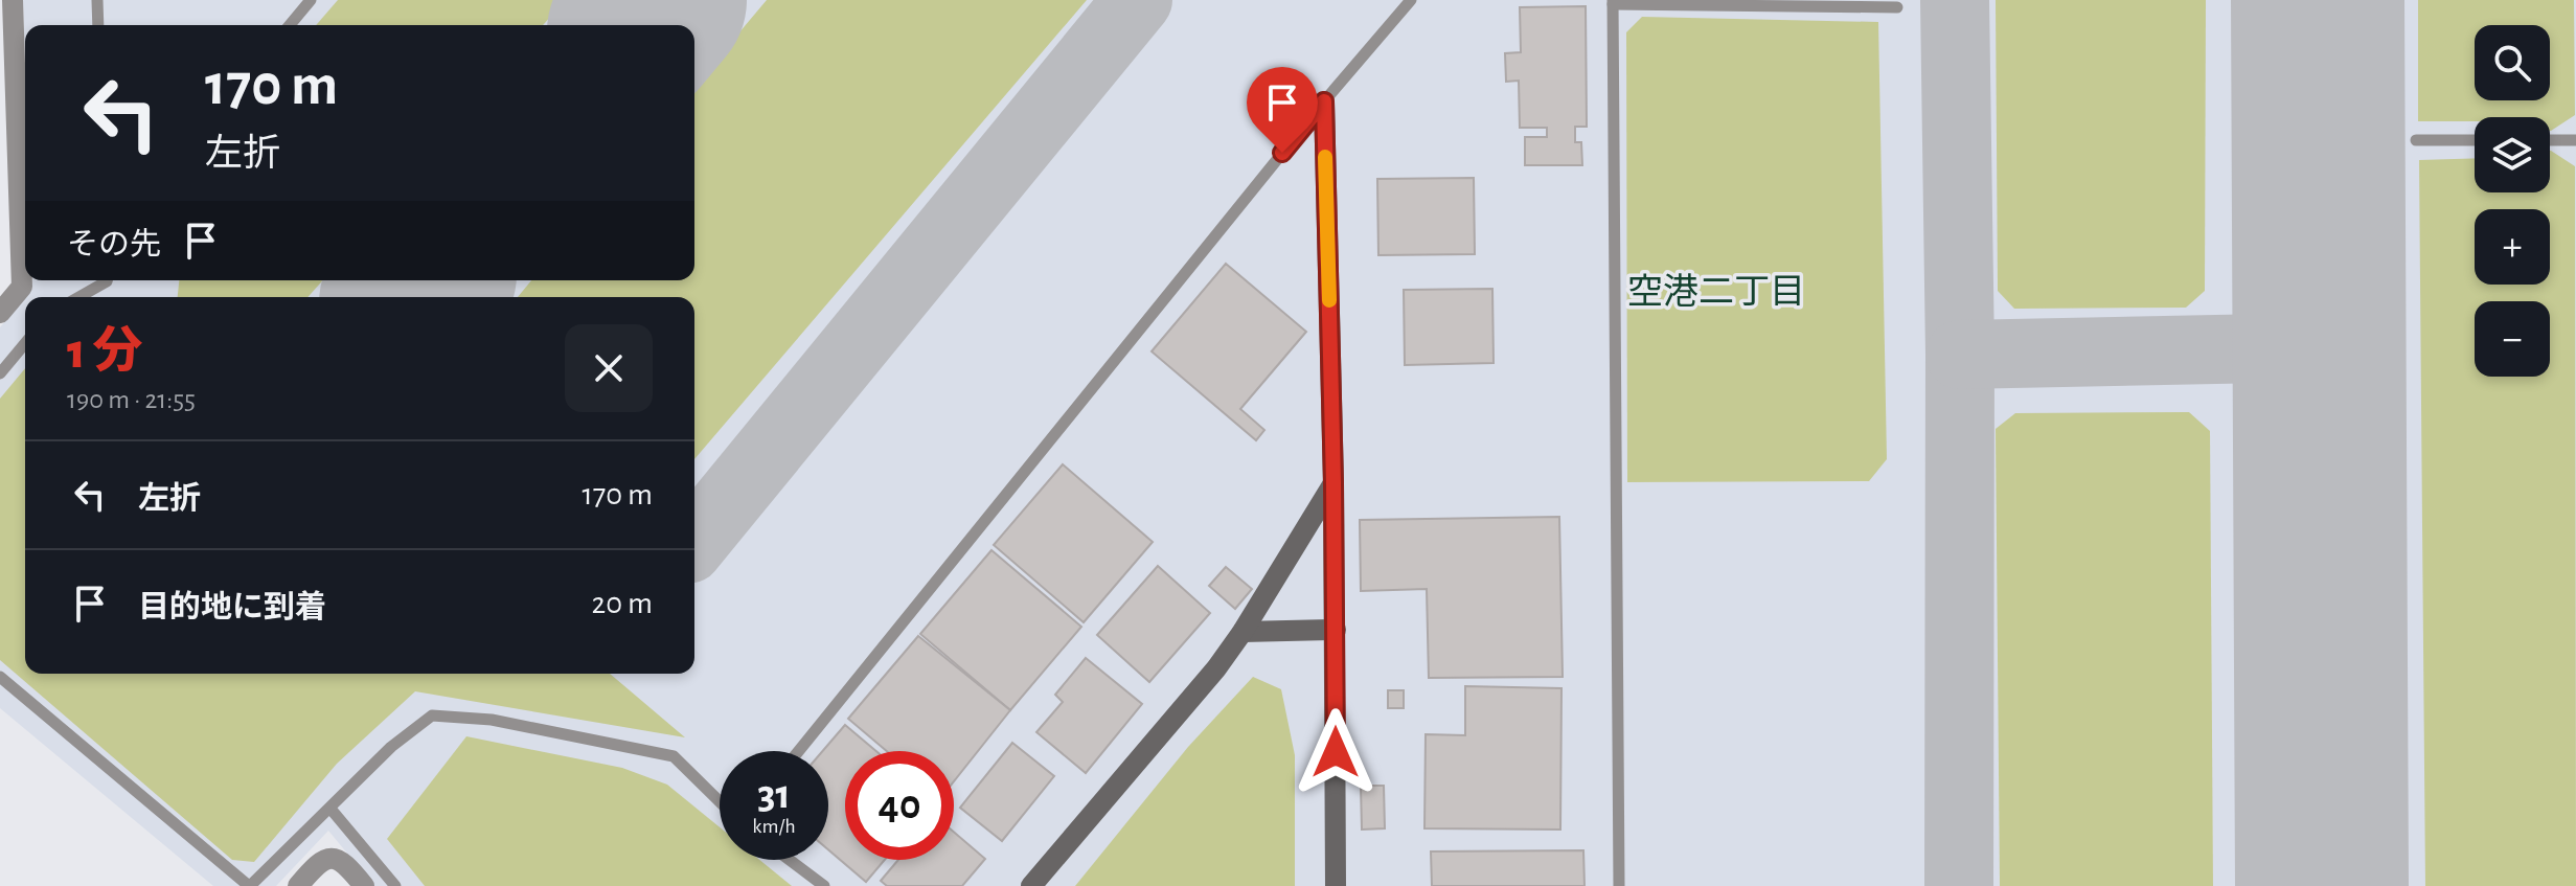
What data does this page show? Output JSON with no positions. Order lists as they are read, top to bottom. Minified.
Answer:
{"districts":["空港二丁目"],"page":{"map_buttons":["+","−"],"turn":["170 m","左折"],"then":"その先","heading":["1 分","190 m · 21:55"],"list":[{"name":"左折","value":"170 m"},{"name":"目的地に到着","value":"20 m"}],"speed":"31 km/h","limit":"40"}}
